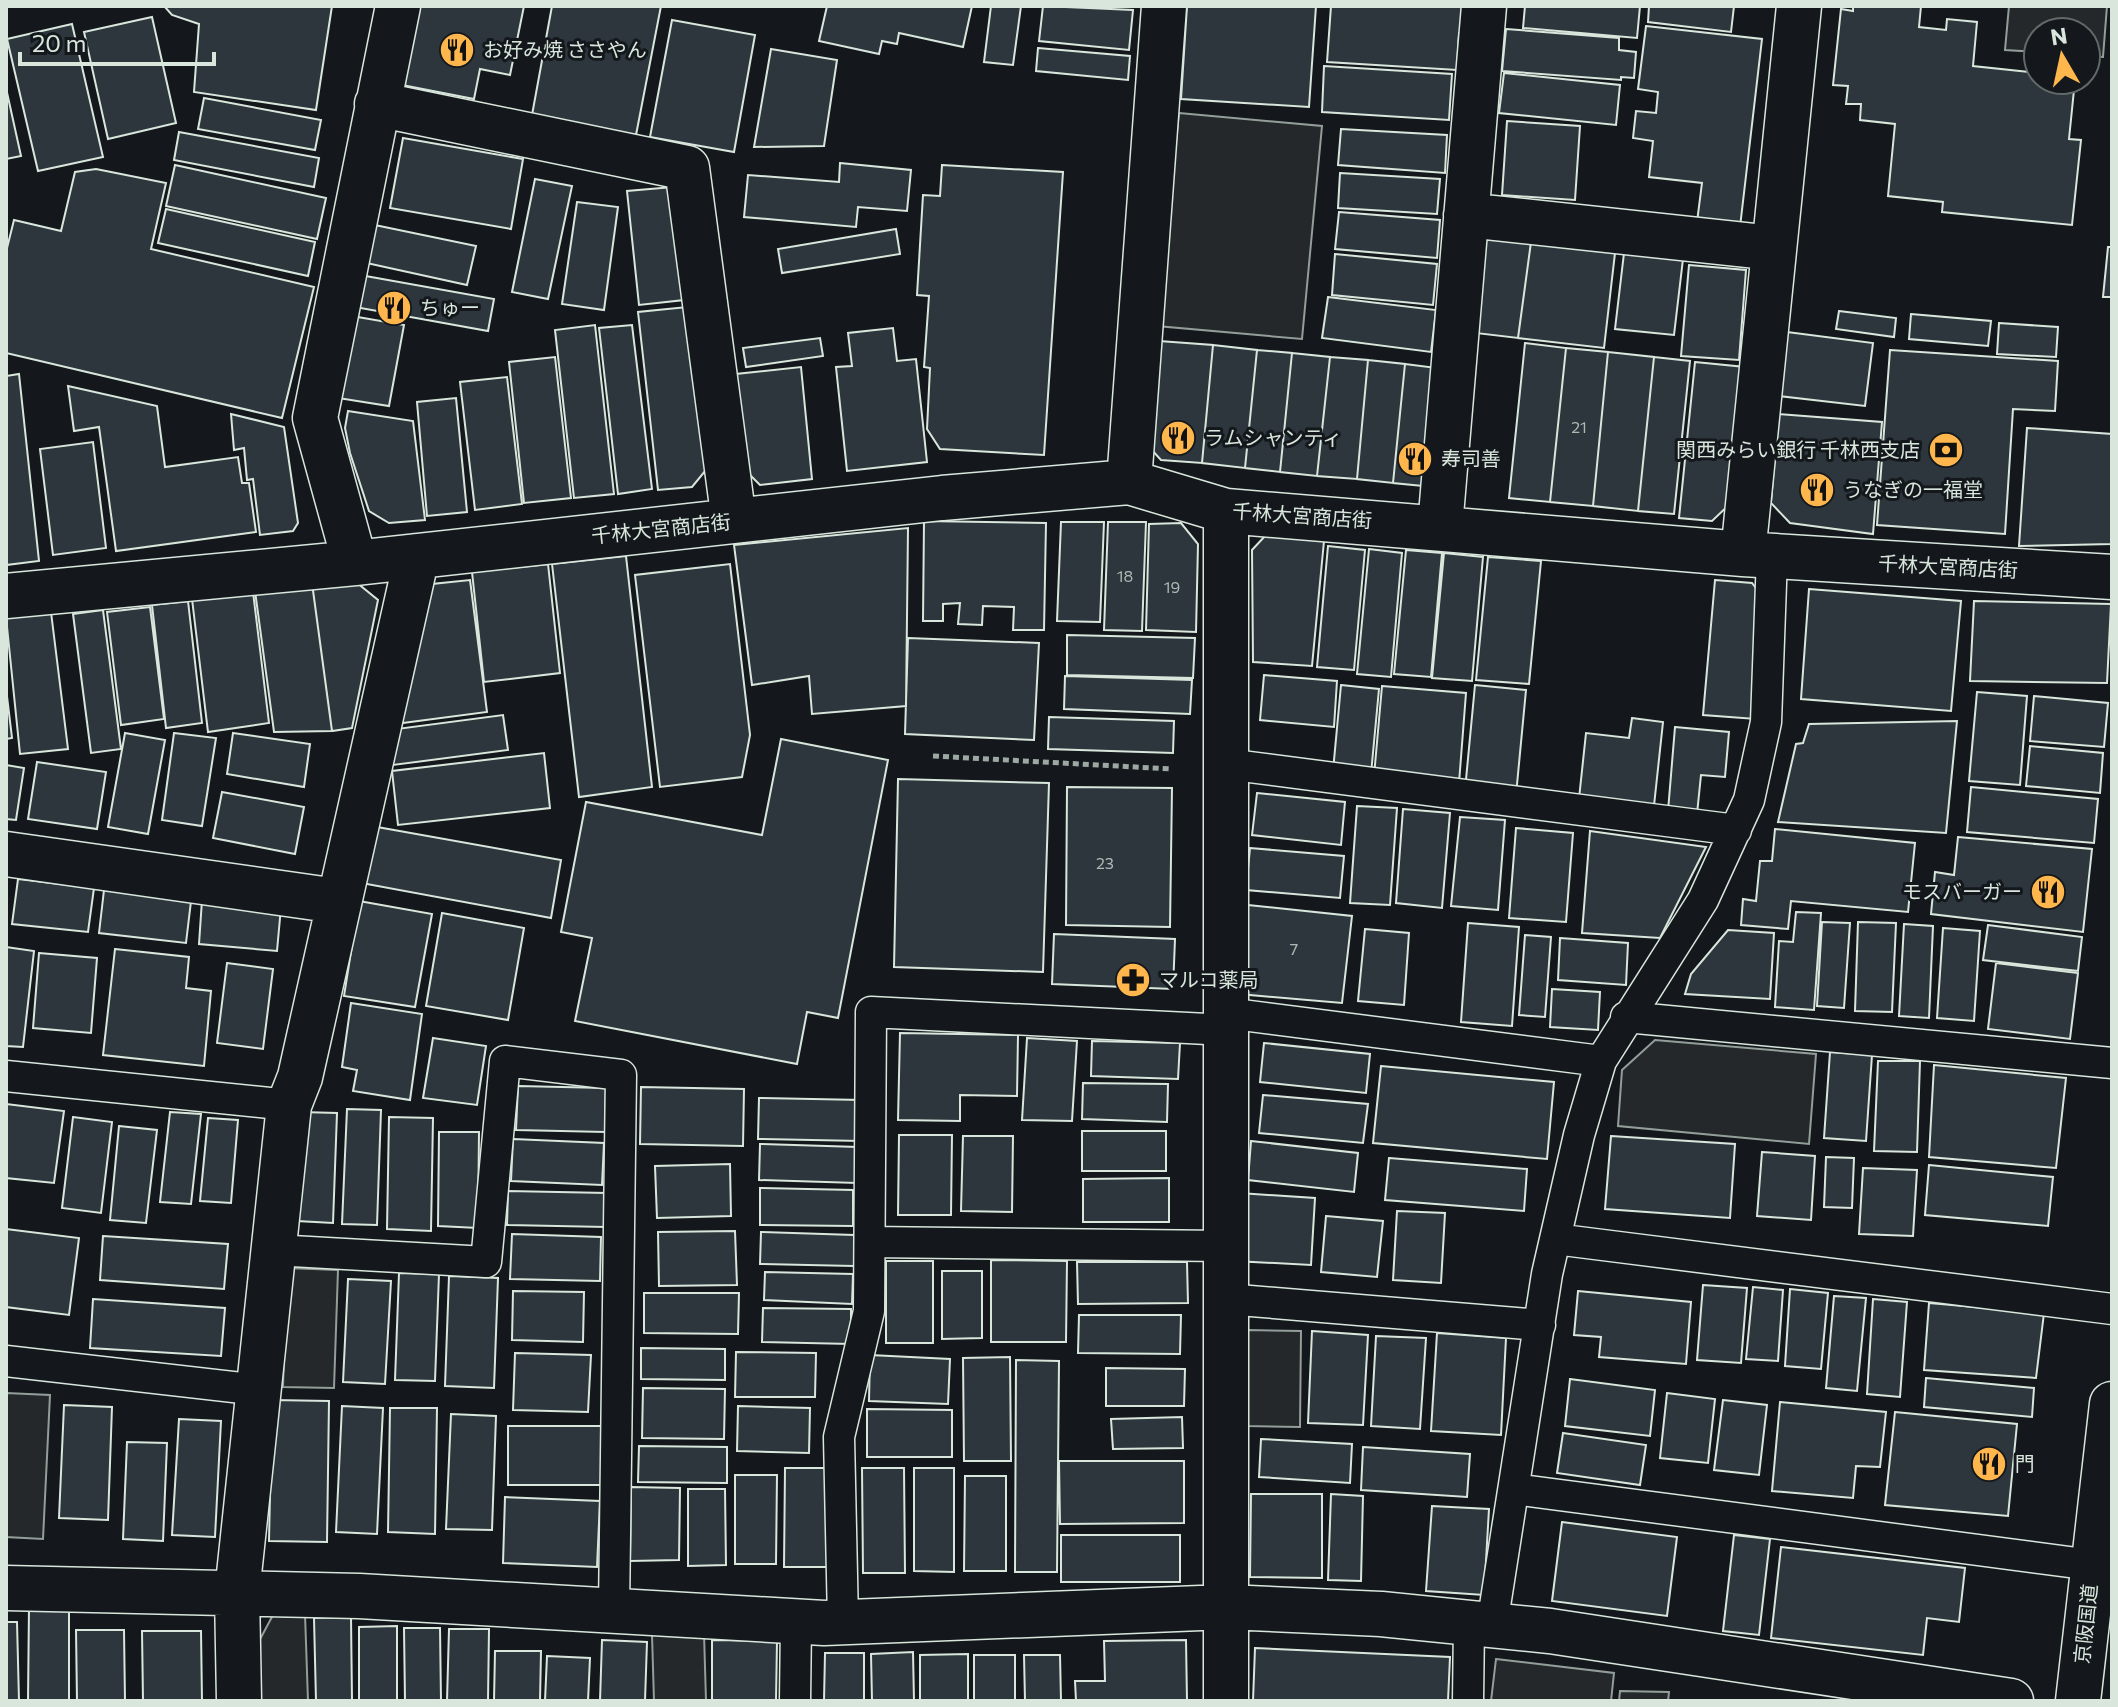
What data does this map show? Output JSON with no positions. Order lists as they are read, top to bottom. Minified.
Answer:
{"streets":{"main road":["千林大宮商店街","京阪国道"]},"places":{"restaurant":["お好み焼 ささやん","ちゅー","ラムシャンティ","寿司善","うなぎの一福堂","モスバーガー","門"],"bank":["関西みらい銀行 千林西支店"],"pharmacy":["マルコ薬局"]},"house_numbers":["21","18","19","23","7"],"scale_bar":"20 m","north":"top"}
